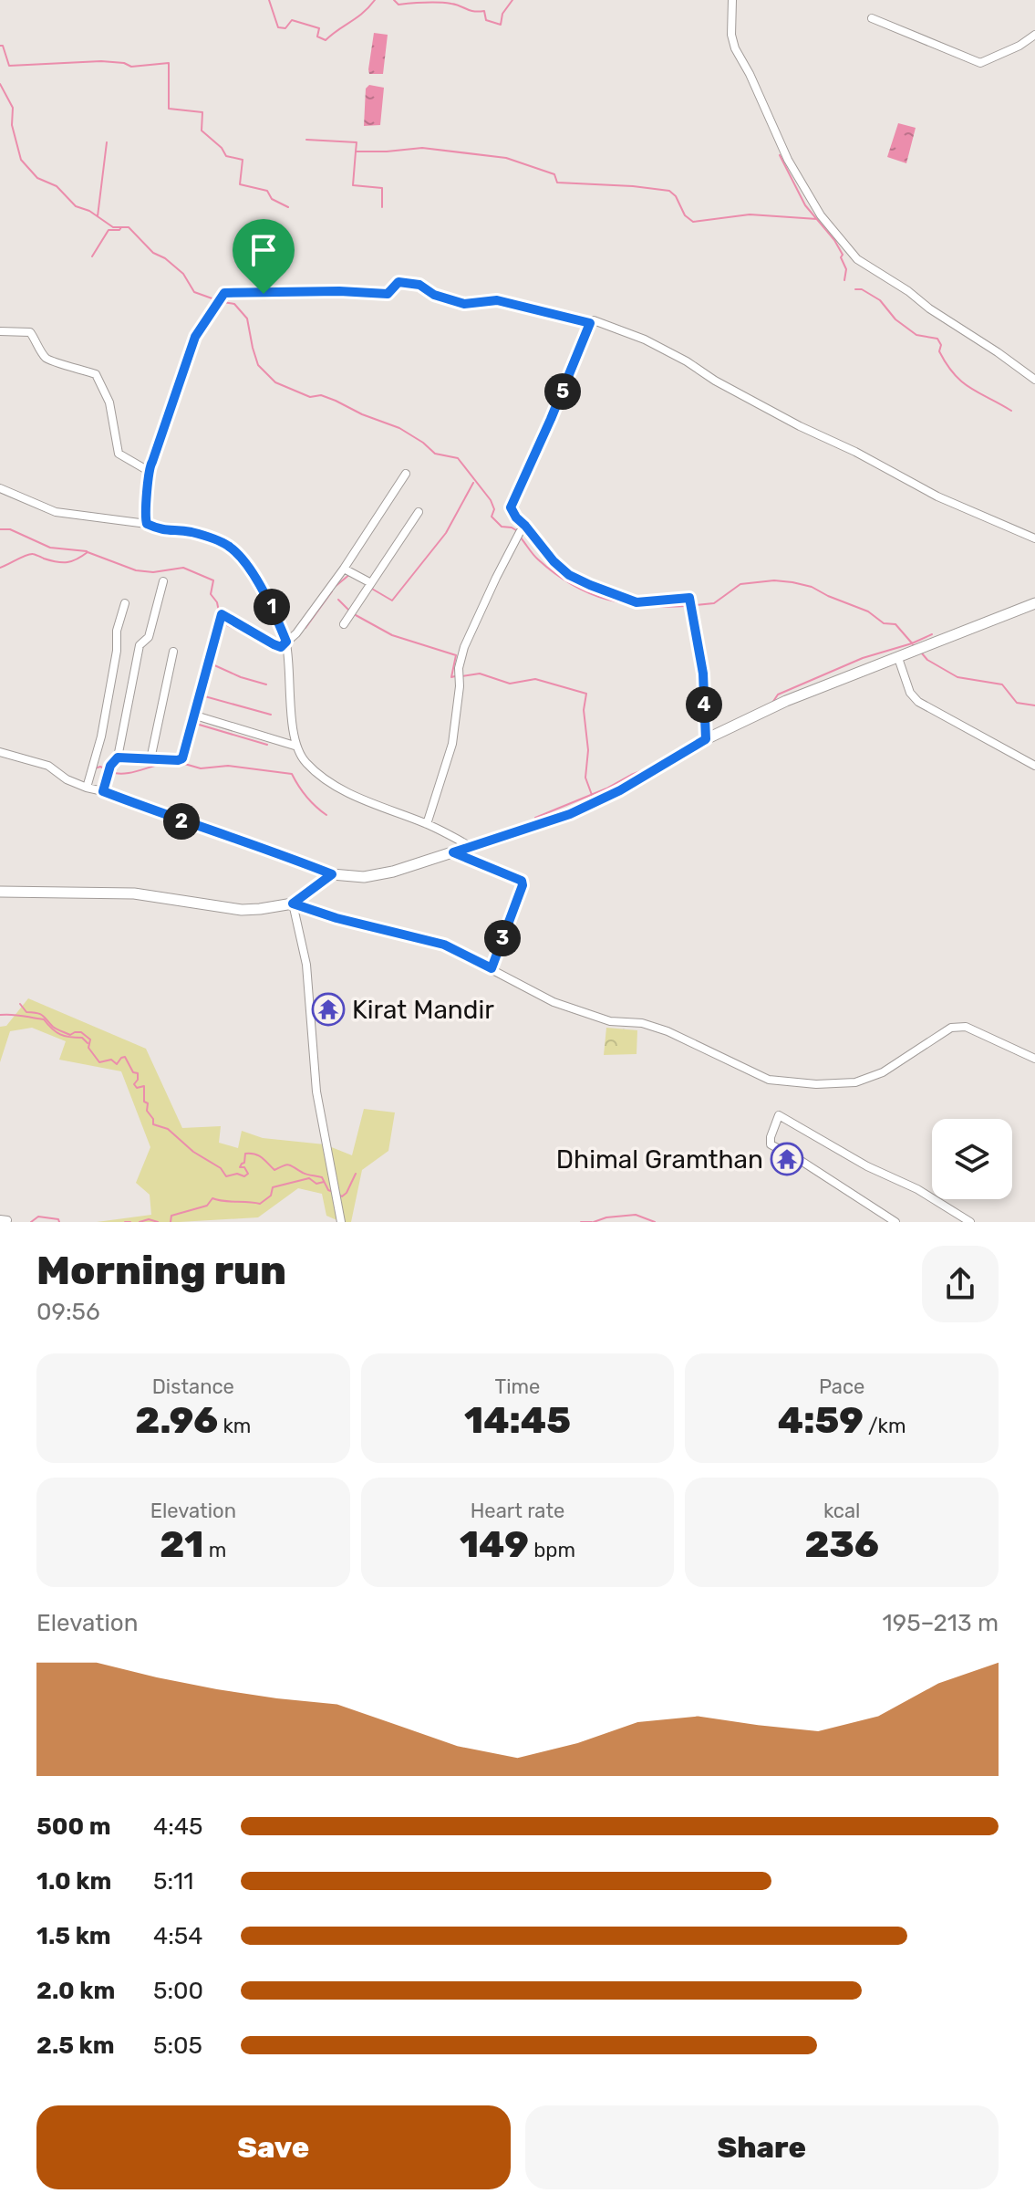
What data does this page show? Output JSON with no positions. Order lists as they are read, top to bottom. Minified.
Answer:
{"places":{"temple":["Kirat Mandir","Dhimal Gramthan"]},"page":{"pins":["5","1","4","2","3"],"heading":["Morning run","09:56"],"stats":[["Distance","2.96 km"],["Time","14:45"],["Pace","4:59 /km"],["Elevation","21 m"],["Heart rate","149 bpm"],["kcal","236"]],"chart":["Elevation","195–213 m"],"list":[{"name":"500 m","note":"4:45"},{"name":"1.0 km","note":"5:11"},{"name":"1.5 km","note":"4:54"},{"name":"2.0 km","note":"5:00"},{"name":"2.5 km","note":"5:05"}],"buttons":["Save","Share"]}}
